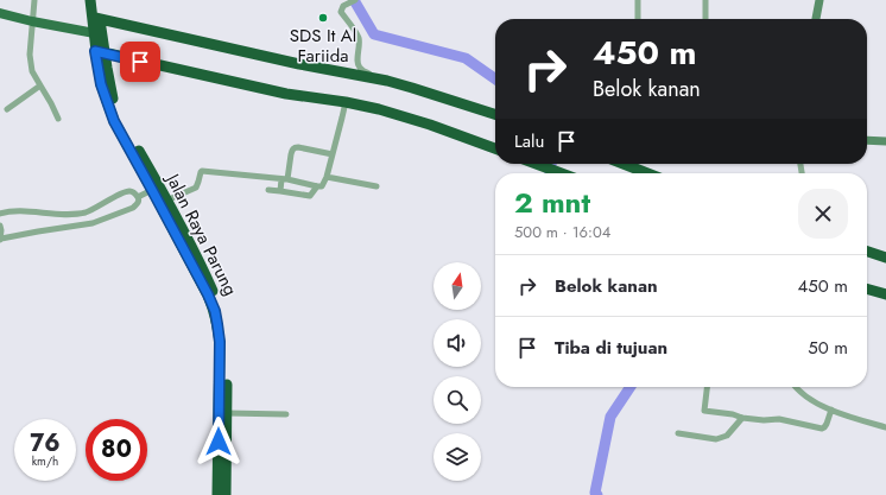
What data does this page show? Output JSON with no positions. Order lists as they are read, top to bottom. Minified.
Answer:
{"streets":{"highway":["Jalan Raya Parung"]},"places":["SDS It Al Fariida"],"north":"top","page":{"turn":["450 m","Belok kanan"],"then":"Lalu","heading":["2 mnt","500 m · 16:04"],"list":[{"name":"Belok kanan","value":"450 m"},{"name":"Tiba di tujuan","value":"50 m"}],"speed":"76 km/h","limit":"80"}}
